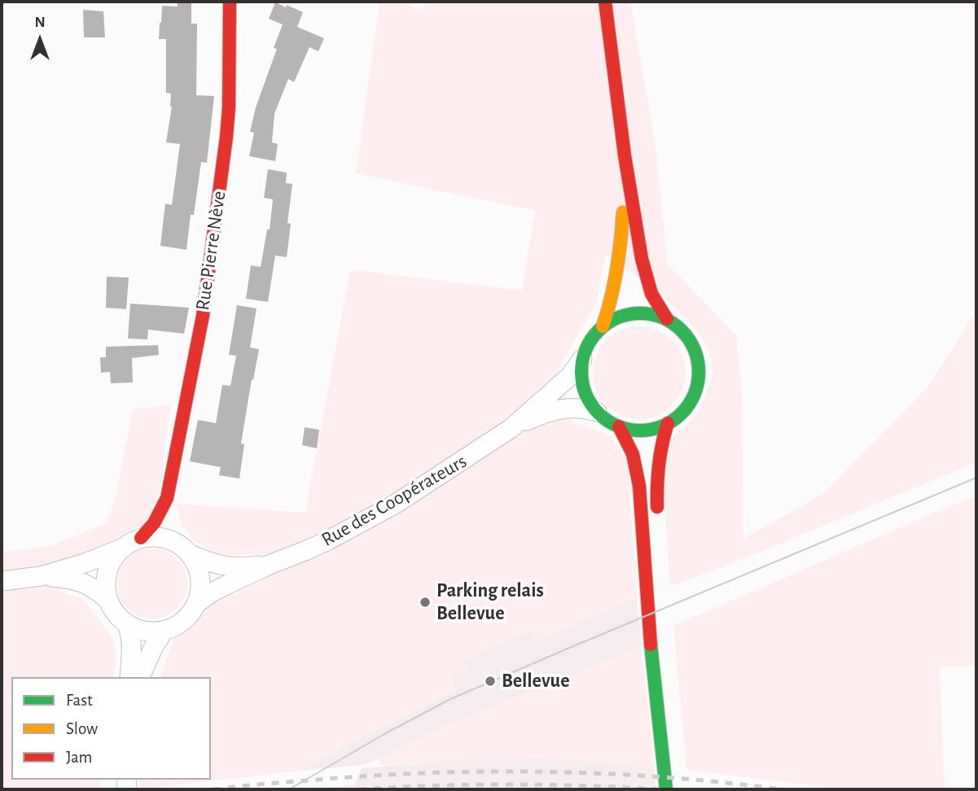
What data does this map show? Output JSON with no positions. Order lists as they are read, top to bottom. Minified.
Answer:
{"streets":{"main road":["Rue Pierre Nève"],"street":["Rue des Coopérateurs"]},"crossings":[["Rue Pierre Nève","Rue des Coopérateurs"]],"places":["Parking relais Bellevue","Bellevue"],"legend":["Fast","Slow","Jam"],"north":"top"}
